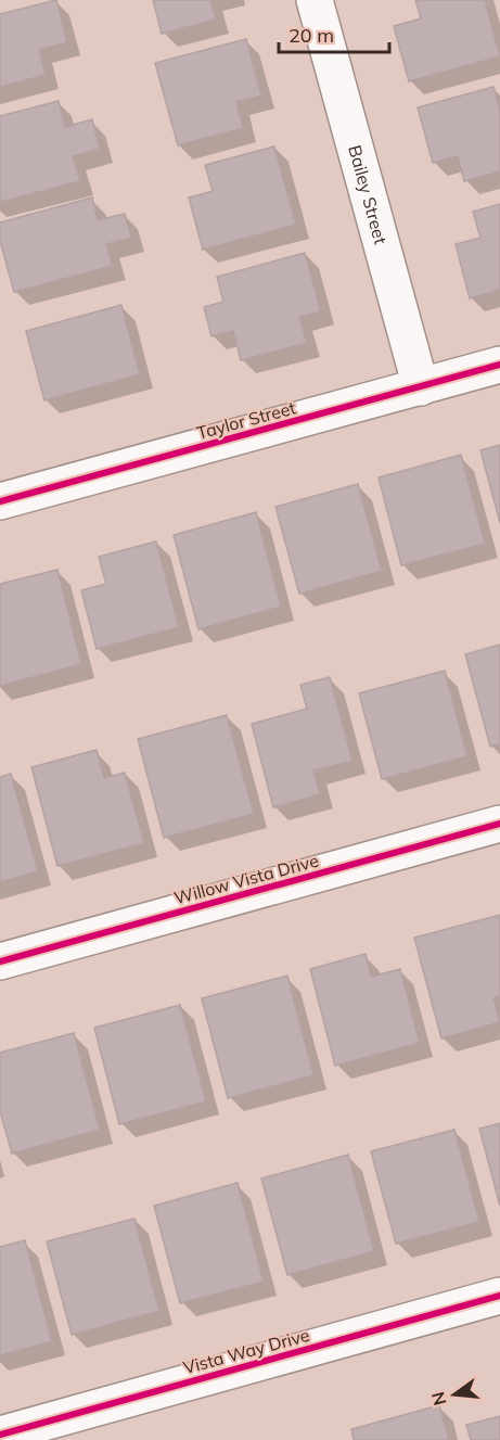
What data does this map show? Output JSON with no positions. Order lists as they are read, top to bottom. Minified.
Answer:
{"streets":{"street":["Bailey Street","Taylor Street","Willow Vista Drive","Vista Way Drive"]},"crossings":[["Bailey Street","Taylor Street"]],"scale_bar":"20 m","north":"left"}
